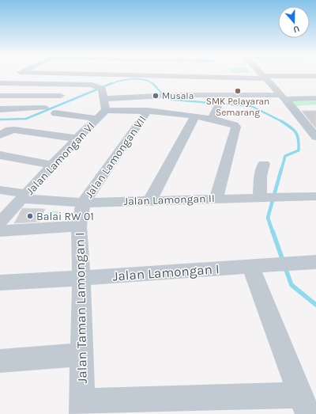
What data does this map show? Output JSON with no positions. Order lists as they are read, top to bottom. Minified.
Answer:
{"streets":{"street":["Jalan Lamongan VII","Jalan Lamongan VI","Jalan Lamongan II","Jalan Lamongan I","Jalan Taman Lamongan I"]},"crossings":[["Jalan Lamongan VII","Jalan Lamongan II"],["Jalan Lamongan VII","Jalan Taman Lamongan I"],["Jalan Lamongan VI","Jalan Lamongan II"],["Jalan Lamongan II","Jalan Taman Lamongan I"],["Jalan Lamongan I","Jalan Taman Lamongan I"]],"places":["SMK Pelayaran Semarang","Musala","Balai RW 01"],"north":"bottom"}
